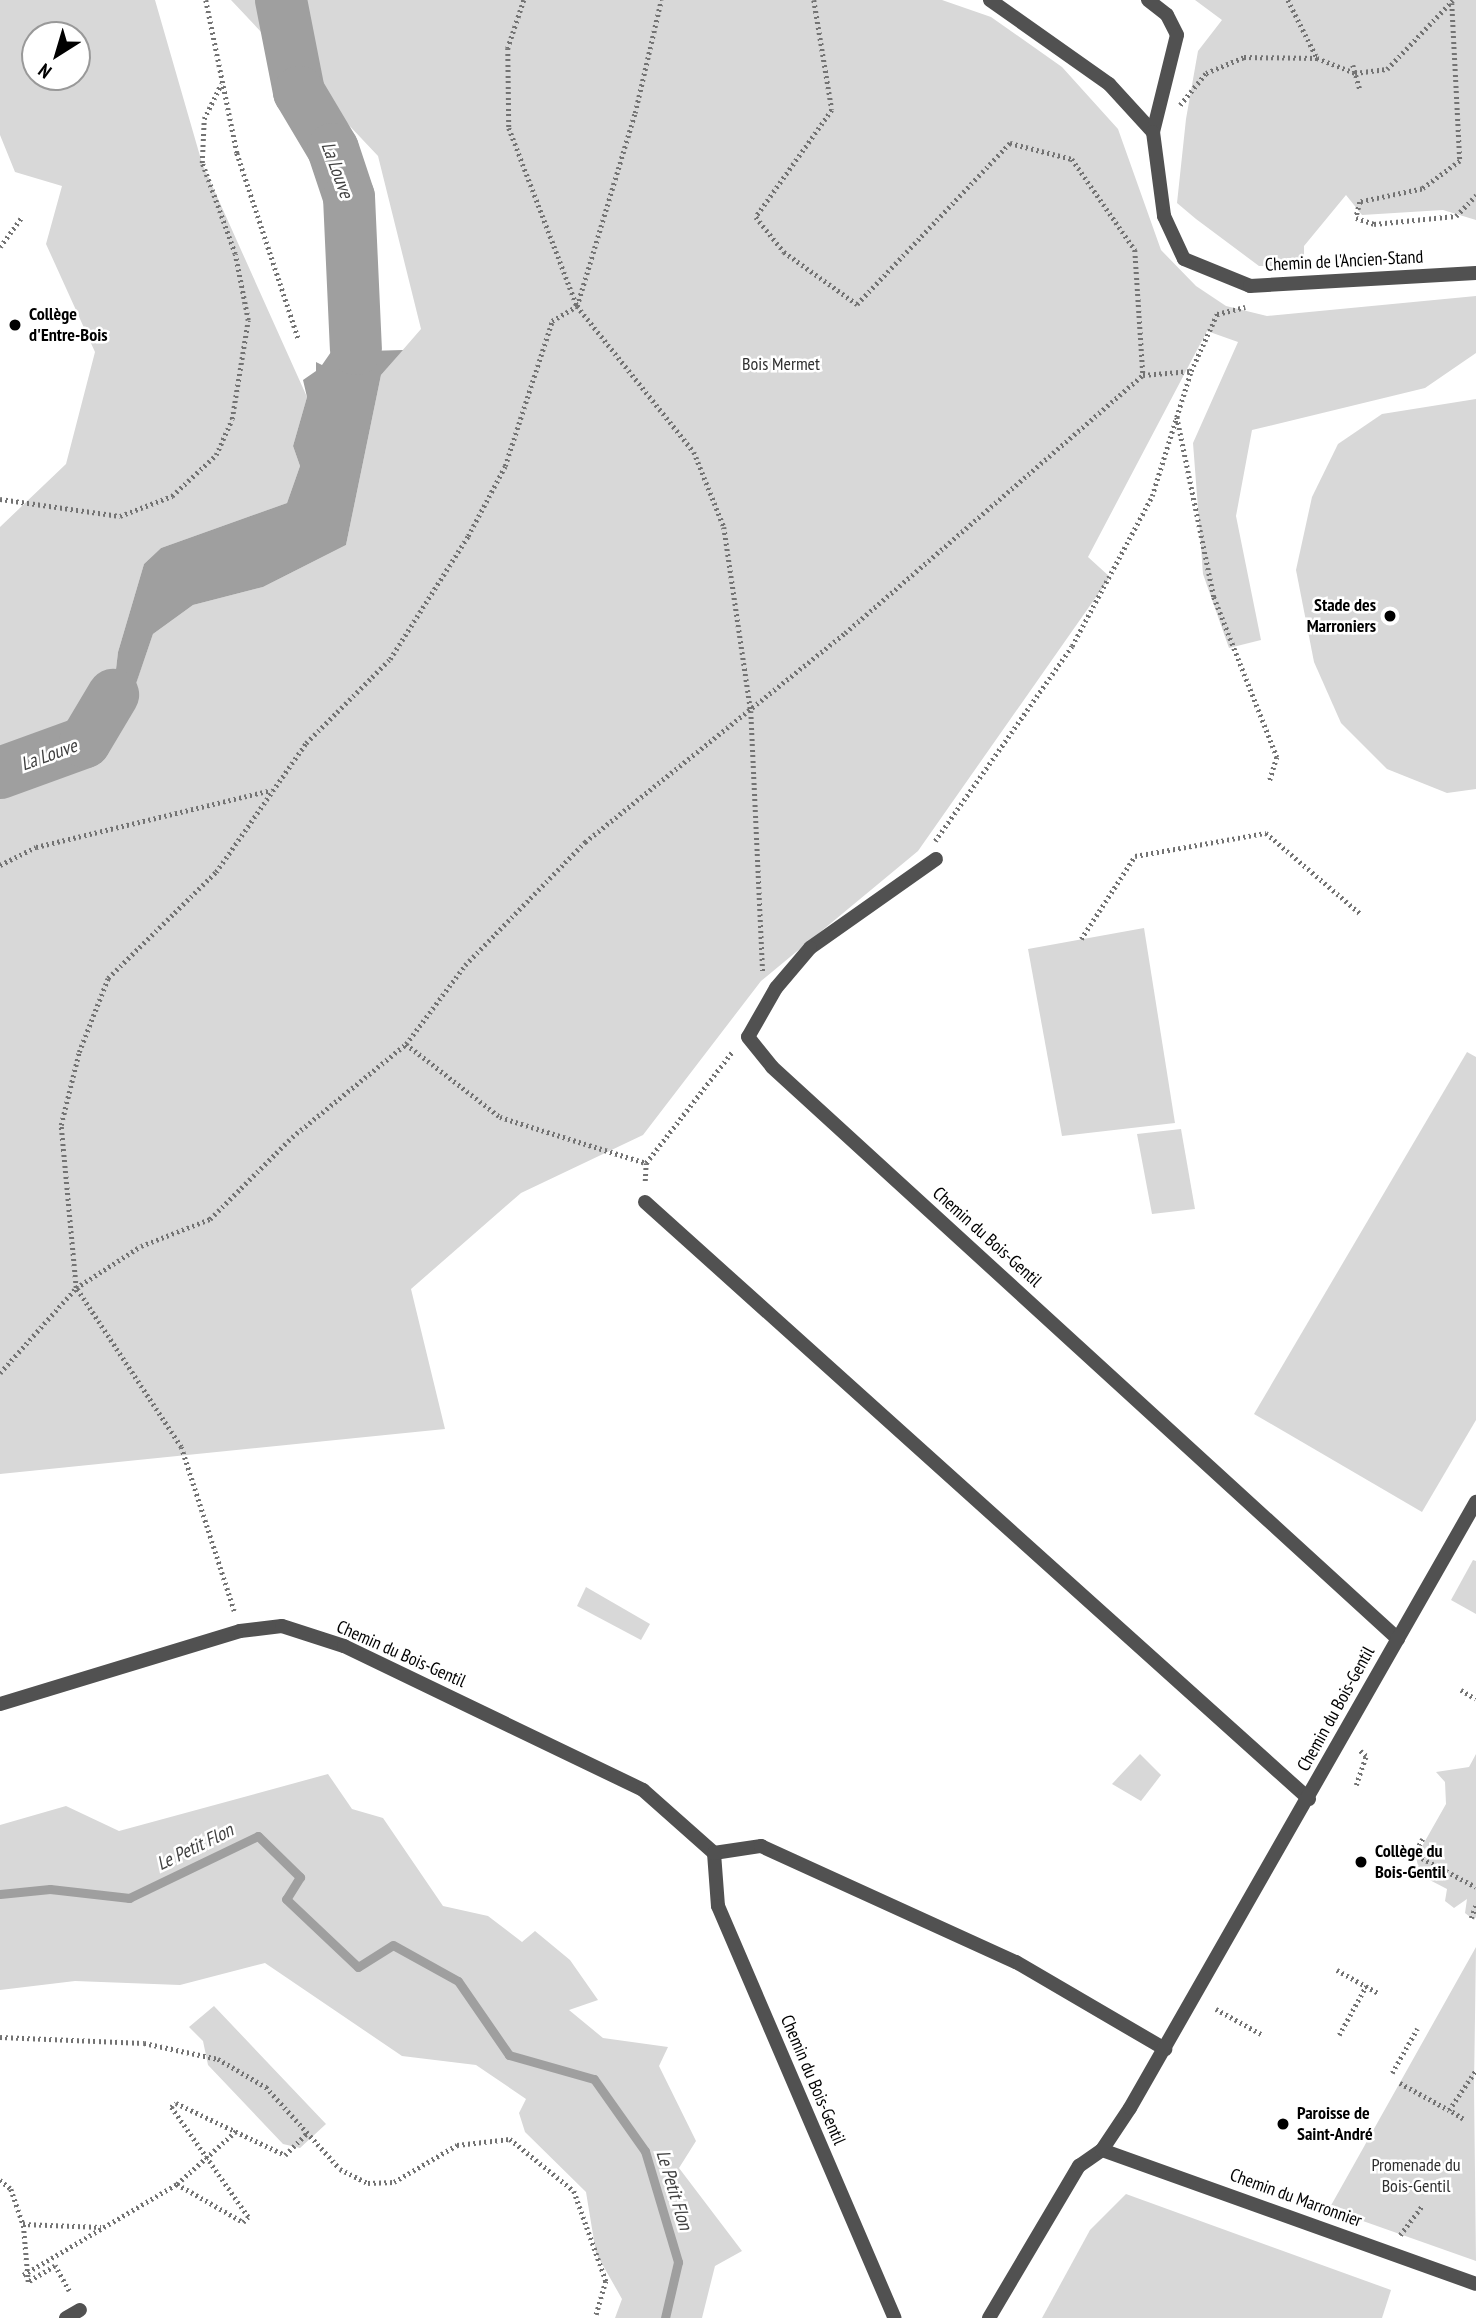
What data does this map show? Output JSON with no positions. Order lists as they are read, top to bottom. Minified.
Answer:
{"streets":{"street":["Chemin de l'Ancien-Stand","Chemin du Bois-Gentil","Chemin du Marronnier"]},"crossings":[["Chemin du Bois-Gentil","Chemin du Marronnier"]],"water":["La Louve","Le Petit Flon"],"parks":["Bois Mermet","Promenade du Bois-Gentil"],"places":["Collège d'Entre-Bois","Stade des Marroniers","Collège du Bois-Gentil","Paroisse de Saint-André"],"north":"bottom left"}
